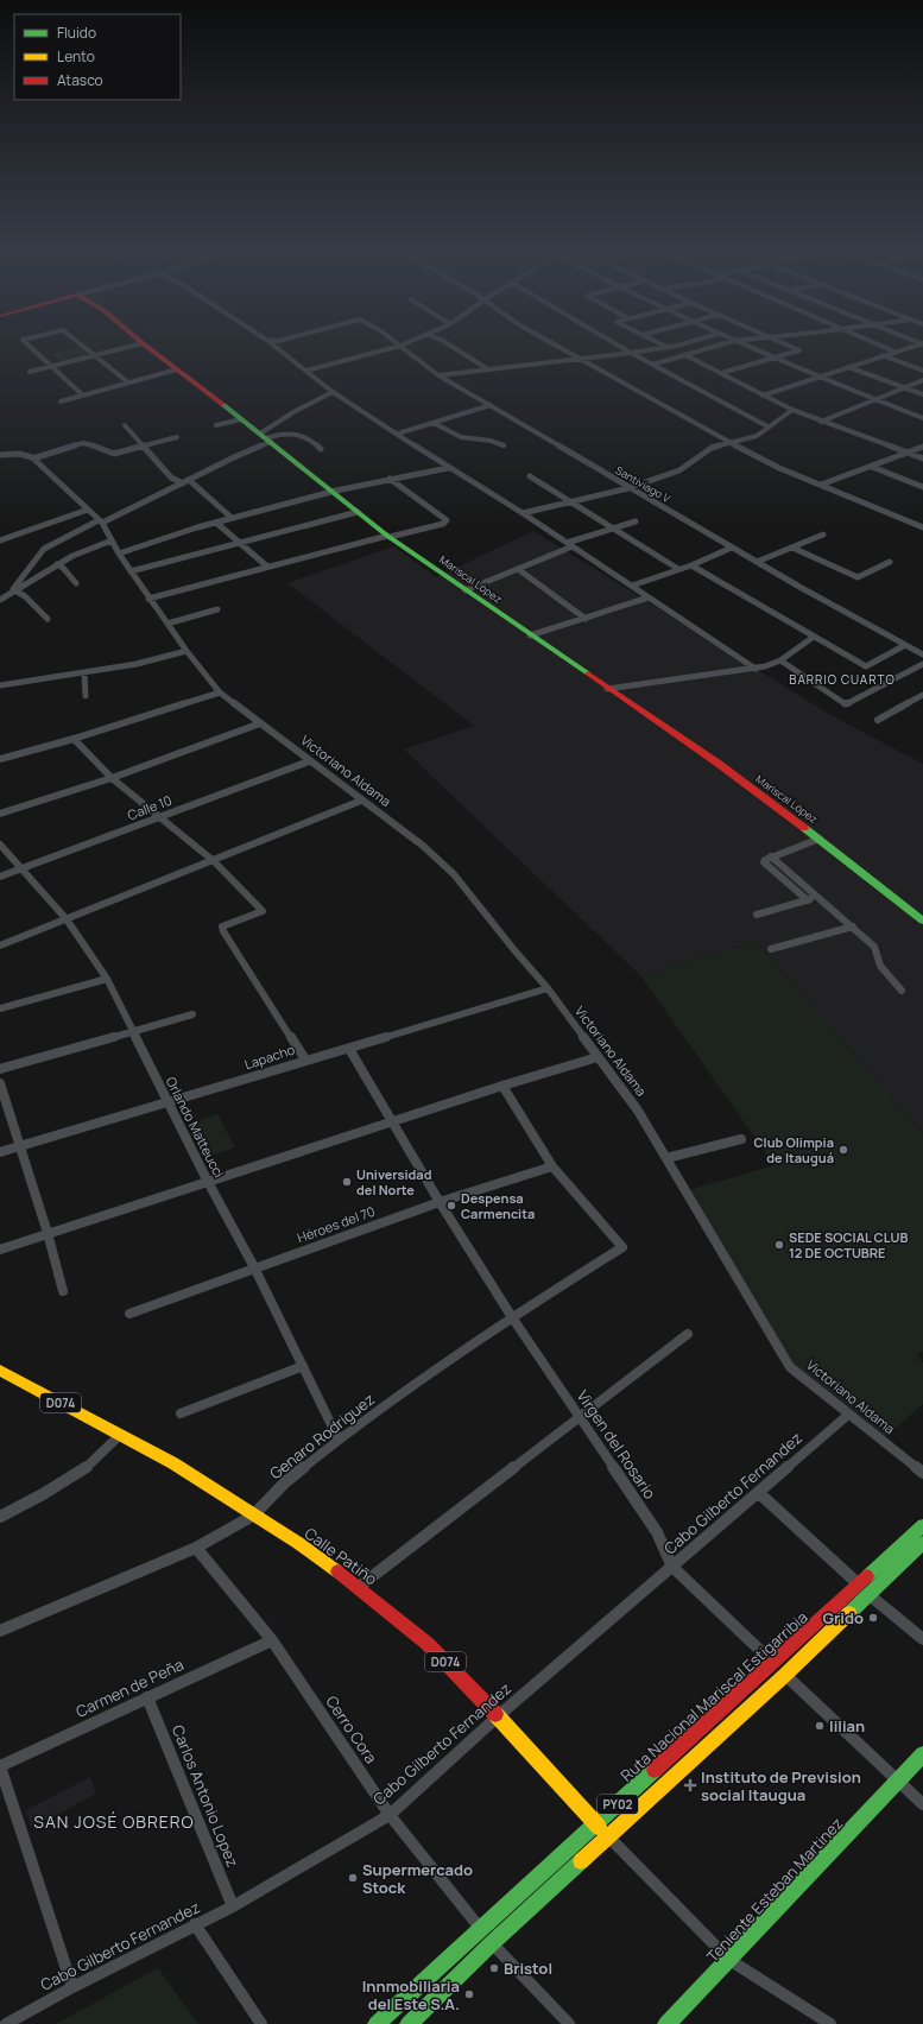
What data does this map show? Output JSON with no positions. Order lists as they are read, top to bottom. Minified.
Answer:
{"streets":{"main road":["Mariscal López","D074","Calle Patiño","Ruta Nacional Mariscal Estigarribia","PY02","Teniente Esteban Martinez"],"street":["Santiviago V","Victoriano Aldama","Calle 10","Lapacho","Orlando Matteucci","Héroes del 70","Genaro Rodriguez","Virgen del Rosario","Cabo Gilberto Fernandez","Carmen de Peña","Cerro Cora","Carlos Antonio Lopez"]},"crossings":[["Victoriano Aldama","Calle 10"],["Victoriano Aldama","Lapacho"],["Victoriano Aldama","Cabo Gilberto Fernandez"],["Calle 10","Orlando Matteucci"],["Lapacho","Orlando Matteucci"],["Lapacho","Virgen del Rosario"],["Orlando Matteucci","Héroes del 70"],["Orlando Matteucci","Genaro Rodriguez"],["Héroes del 70","Genaro Rodriguez"],["Héroes del 70","Virgen del Rosario"],["Genaro Rodriguez","Virgen del Rosario"],["Genaro Rodriguez","Calle Patiño"],["Genaro Rodriguez","Cerro Cora"],["Virgen del Rosario","Cabo Gilberto Fernandez"],["Virgen del Rosario","Ruta Nacional Mariscal Estigarribia"],["Virgen del Rosario","PY02"],["Virgen del Rosario","Teniente Esteban Martinez"],["Cabo Gilberto Fernandez","Calle Patiño"],["Cabo Gilberto Fernandez","Cerro Cora"],["Cabo Gilberto Fernandez","Carlos Antonio Lopez"],["Calle Patiño","Ruta Nacional Mariscal Estigarribia"],["Calle Patiño","PY02"],["Carmen de Peña","Cerro Cora"],["Carmen de Peña","Carlos Antonio Lopez"],["Ruta Nacional Mariscal Estigarribia","Cerro Cora"]],"districts":["BARRIO CUARTO","SAN JOSÉ OBRERO"],"places":{"other":["Club Olimpia de Itauguá","Universidad del Norte","Despensa Carmencita","SEDE SOCIAL CLUB 12 DE OCTUBRE","Grido","lilian","Supermercado Stock","Bristol","Innmobiliaria del Este S.A."],"health":["Instituto de Prevision social Itaugua"]},"legend":["Fluido","Lento","Atasco"]}
